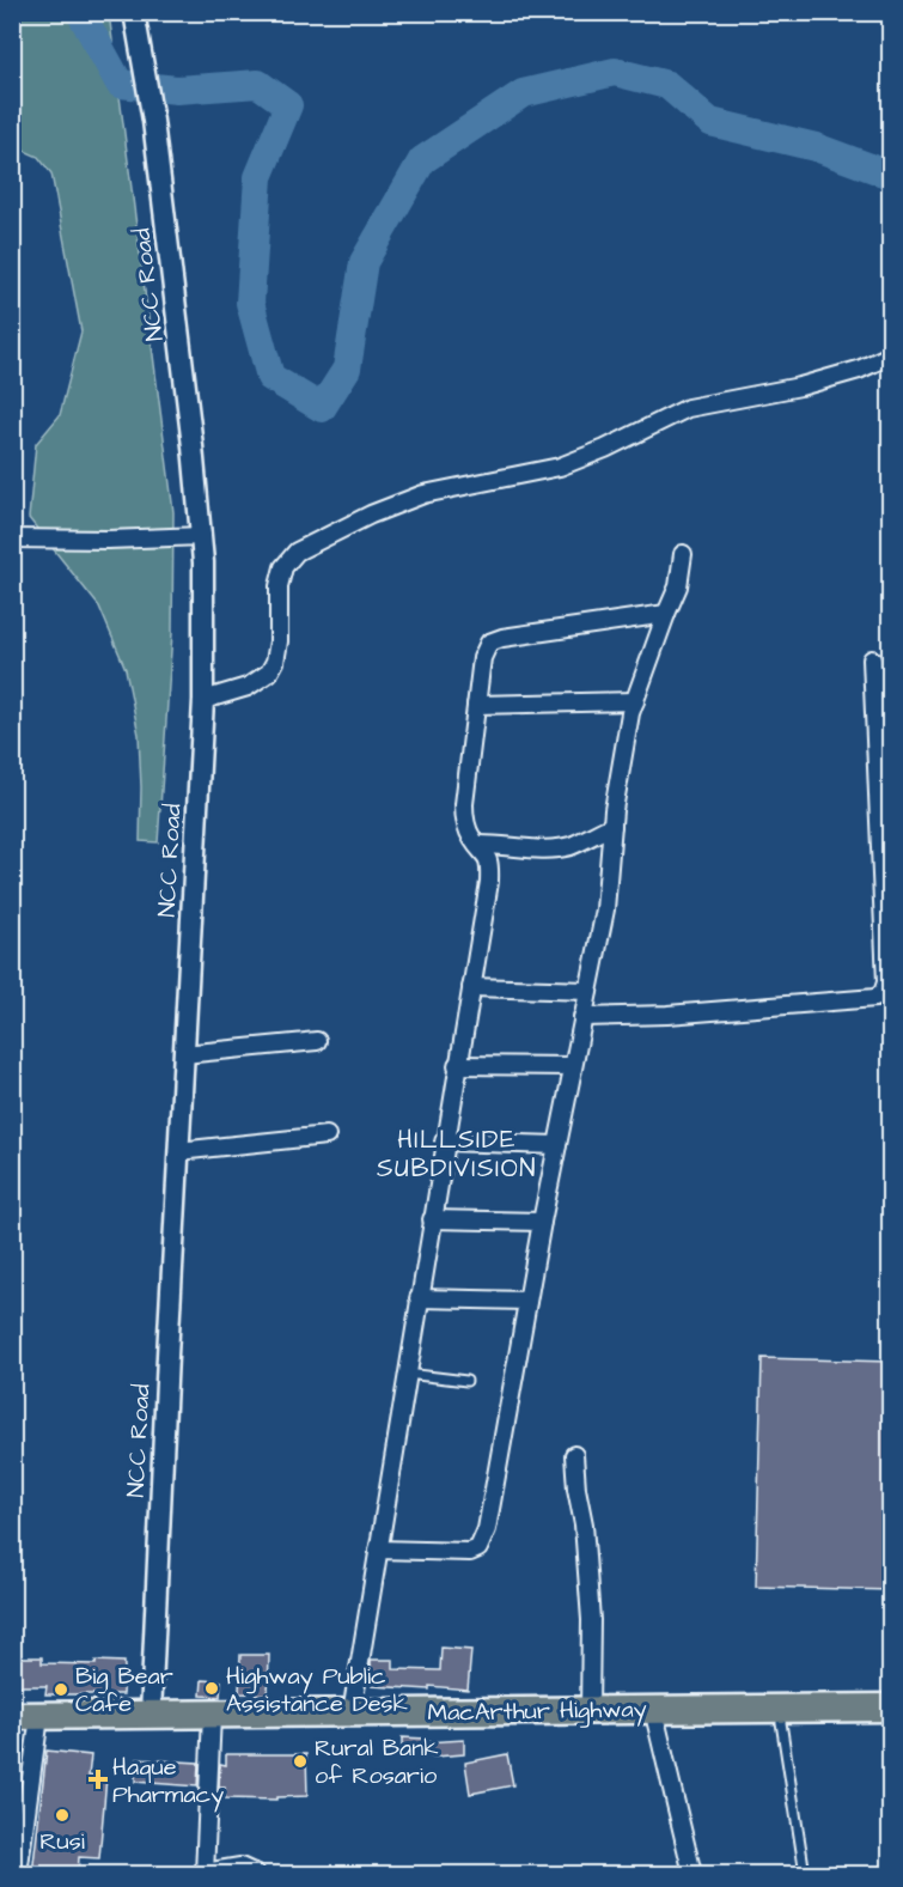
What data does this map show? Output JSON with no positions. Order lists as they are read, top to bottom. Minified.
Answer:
{"streets":{"highway":["MacArthur Highway"],"street":["NCC Road"]},"crossings":[["NCC Road","MacArthur Highway"]],"districts":["HILLSIDE SUBDIVISION"],"places":{"other":["Highway Public Assistance Desk","Big Bear Cafe","Rural Bank of Rosario","Rusi"],"health":["Haque Pharmacy"]}}
